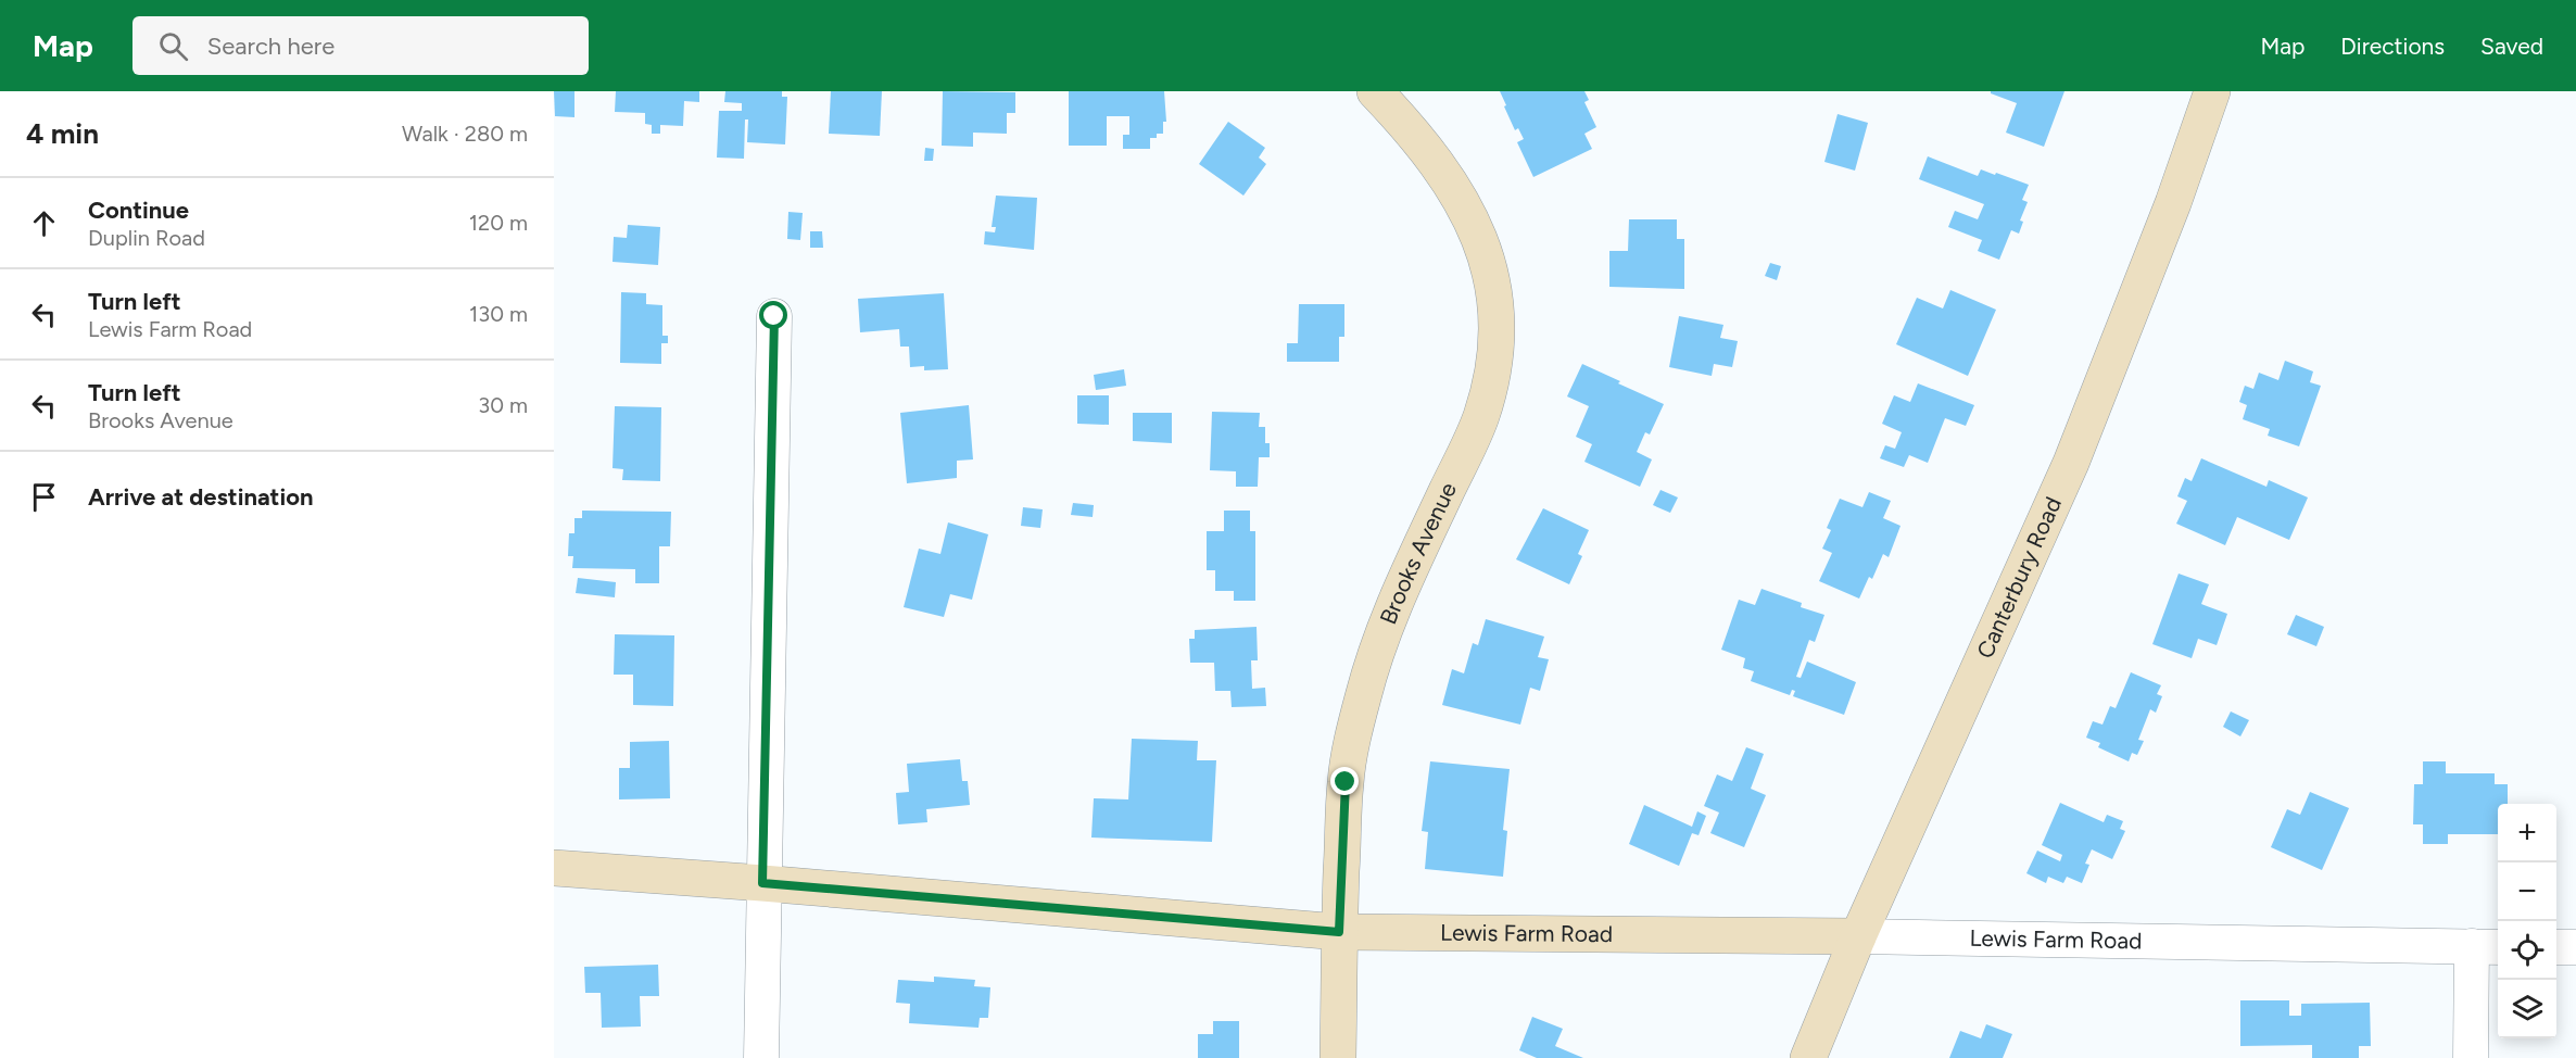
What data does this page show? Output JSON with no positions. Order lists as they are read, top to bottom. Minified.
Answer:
{"streets":{"street":["Brooks Avenue","Canterbury Road","Lewis Farm Road"]},"crossings":[["Brooks Avenue","Lewis Farm Road"],["Canterbury Road","Lewis Farm Road"]],"page":{"header":"Map","search":"Search here","nav":["Map","Directions","Saved"],"heading":["4 min","Walk · 280 m"],"list":[["Continue","Duplin Road","120 m"],["Turn left","Lewis Farm Road","130 m"],["Turn left","Brooks Avenue","30 m"],"Arrive at destination"],"map_buttons":["+","−"]}}
